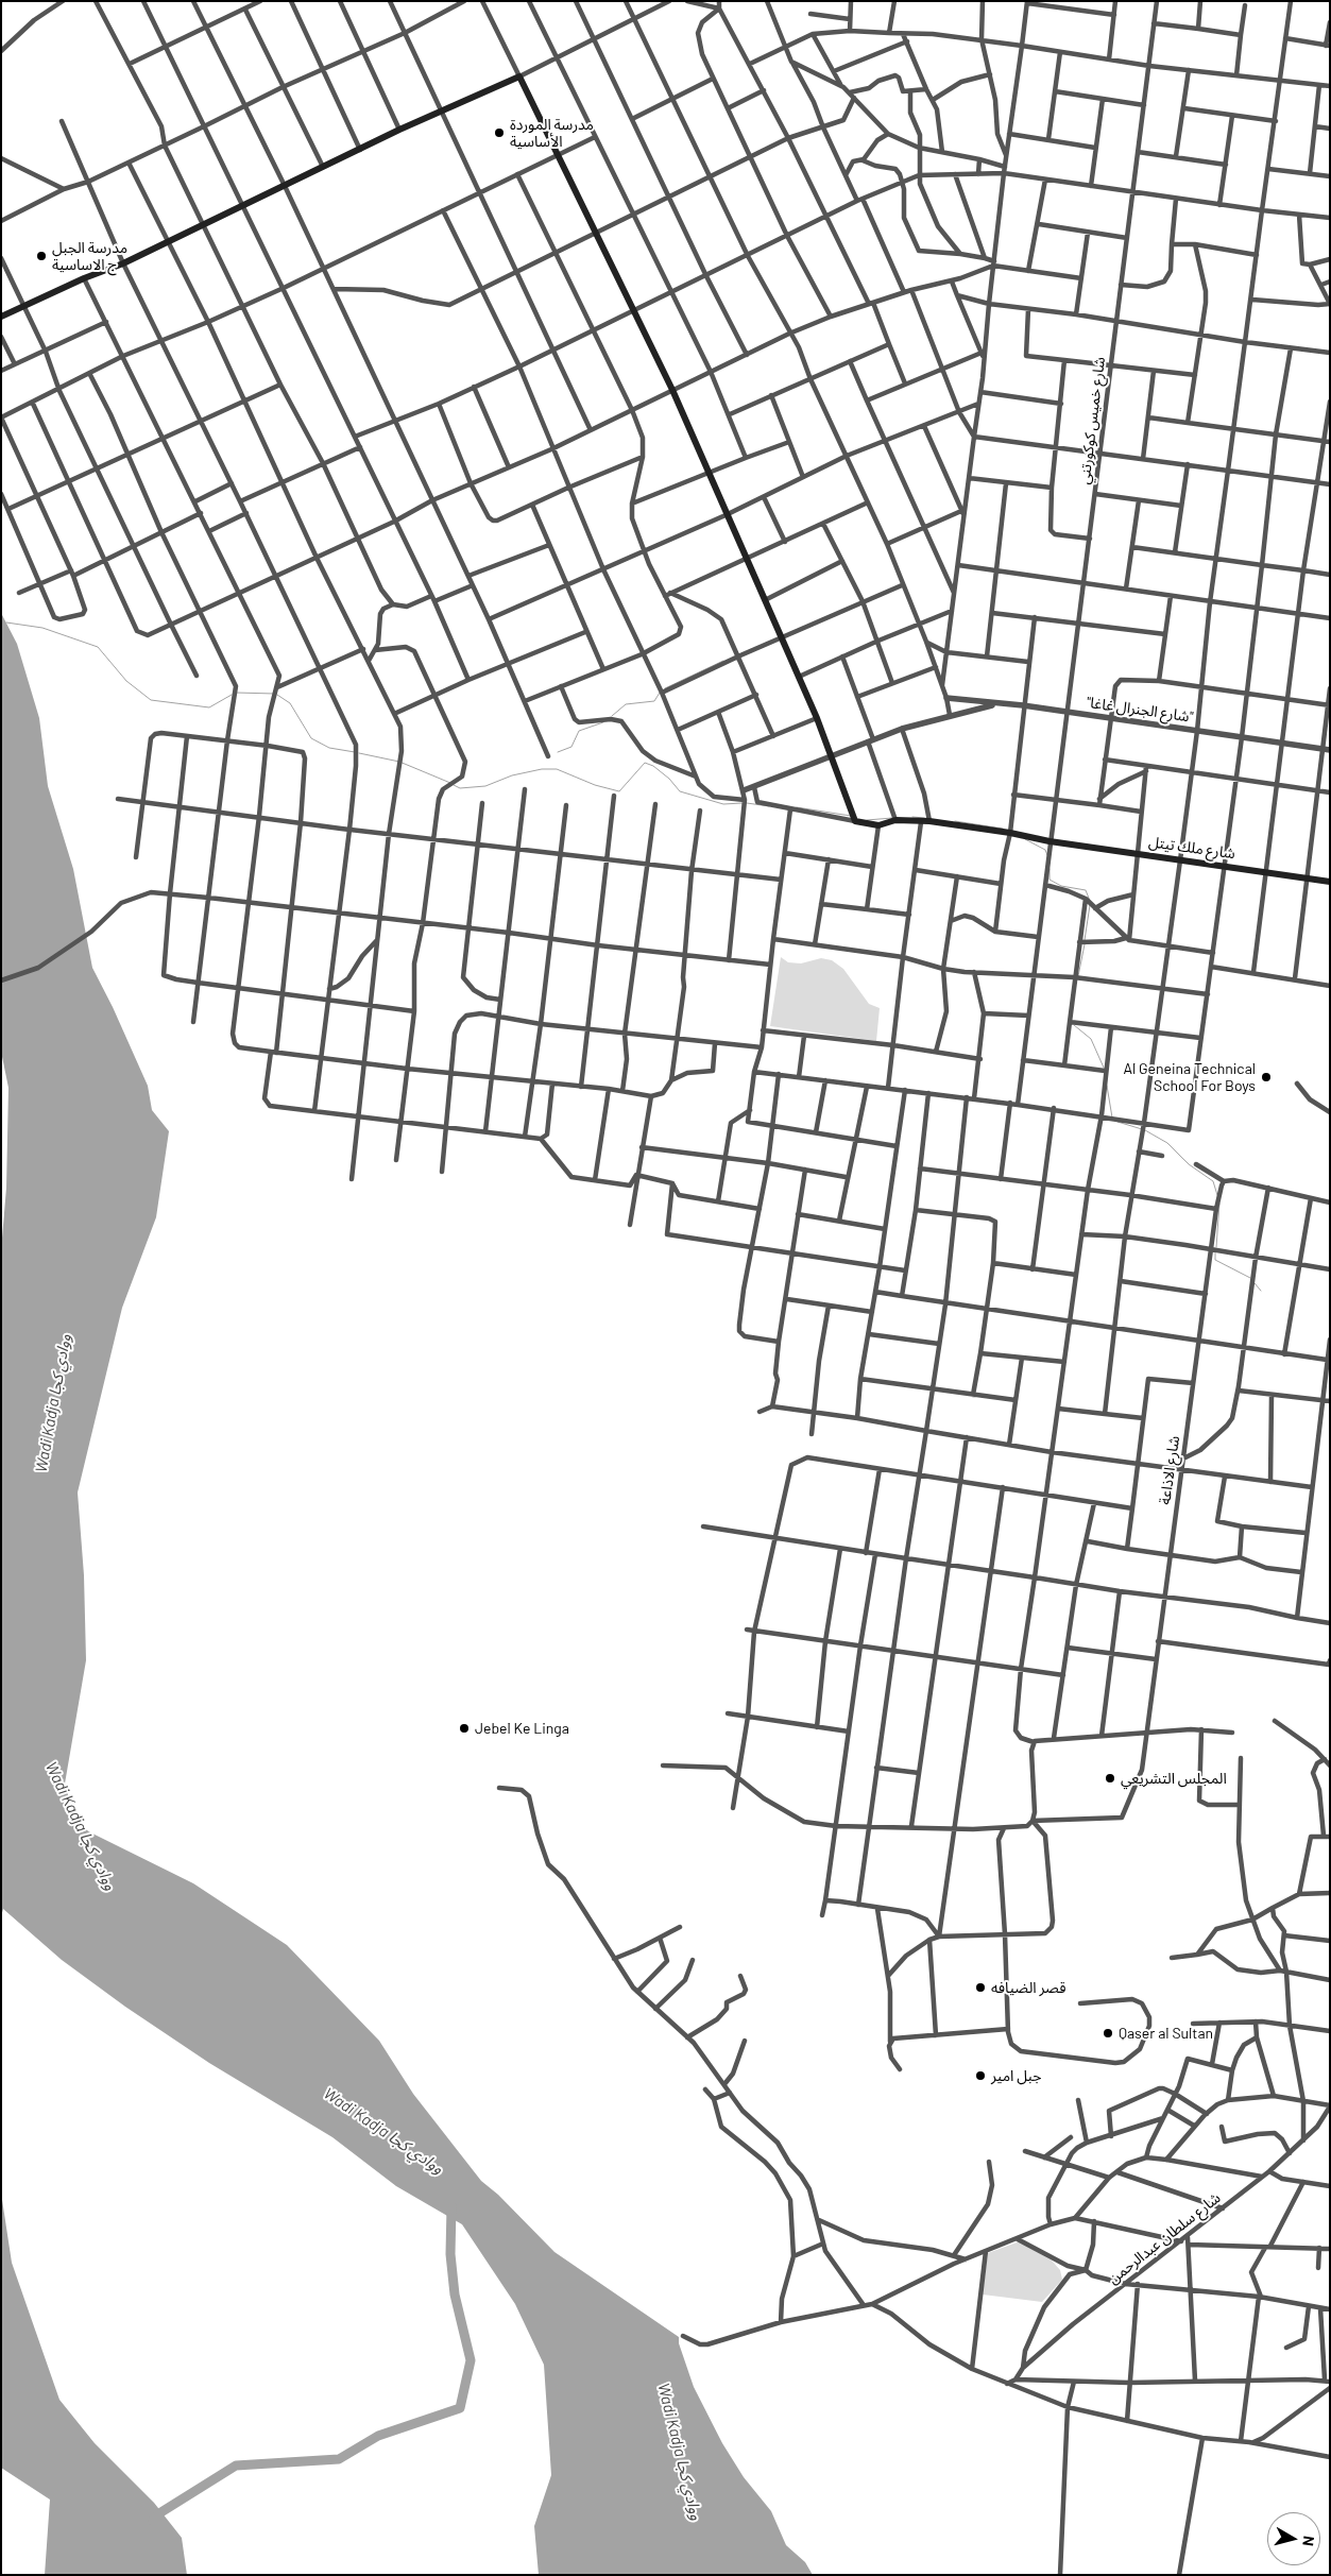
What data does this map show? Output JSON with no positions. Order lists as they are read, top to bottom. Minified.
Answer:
{"streets":{"main road":["شارع ملك تيتل"],"street":["شارع خميس كوكورتني","\"شارع الجنرال غاغا\"","شارع الاذاعة","شارع سلطان عبدالرحمن"]},"crossings":[["شارع خميس كوكورتني","\"شارع الجنرال غاغا\""],["شارع خميس كوكورتني","شارع ملك تيتل"]],"water":["Wadi Kadja ووادي كجا"],"places":["مدرسة الموردة الأساسية","مدرسة الجبل ج الاساسية","Al Geneina Technical School For Boys","Jebel Ke Linga","المجلس التشريعي","قصر الضيافه","Qaser al Sultan","جبل امير"],"north":"right"}
